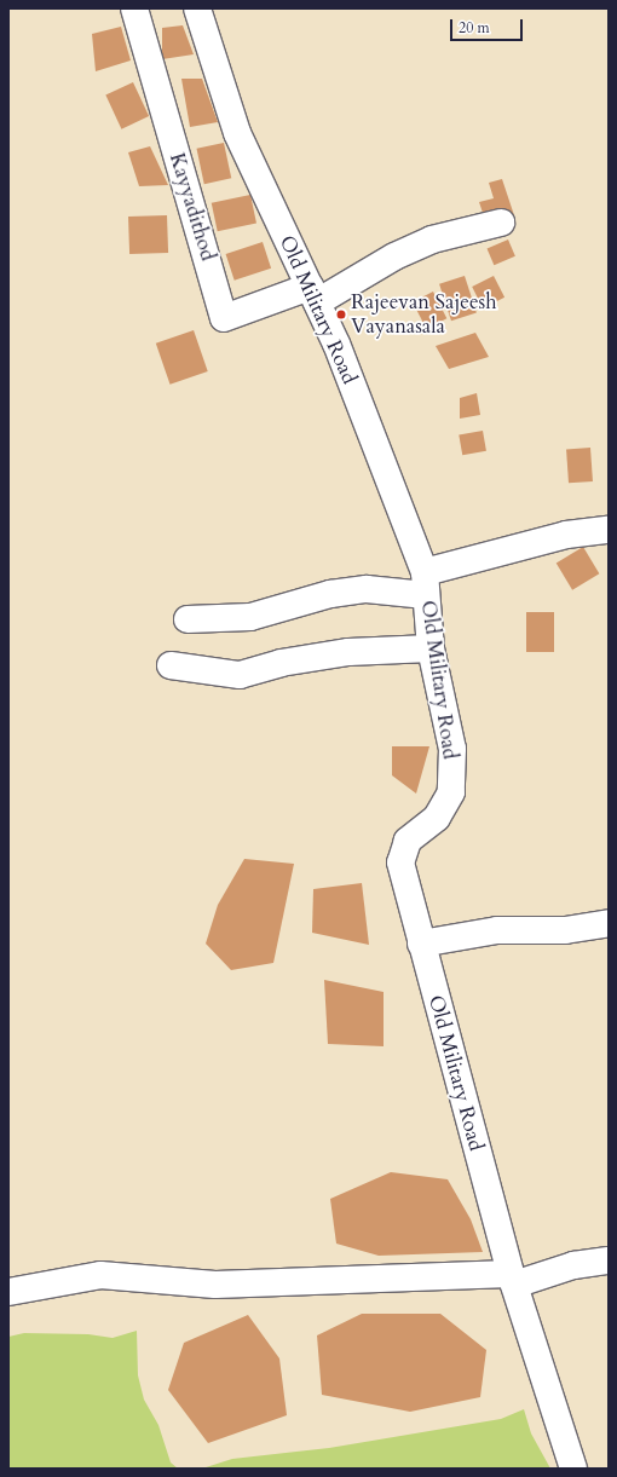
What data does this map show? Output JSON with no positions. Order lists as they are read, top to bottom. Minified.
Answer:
{"streets":{"street":["Kayyadithod","Old Military Road"]},"crossings":[["Kayyadithod","Old Military Road"]],"places":["Rajeevan Sajeesh Vayanasala"],"scale_bar":"20 m"}
